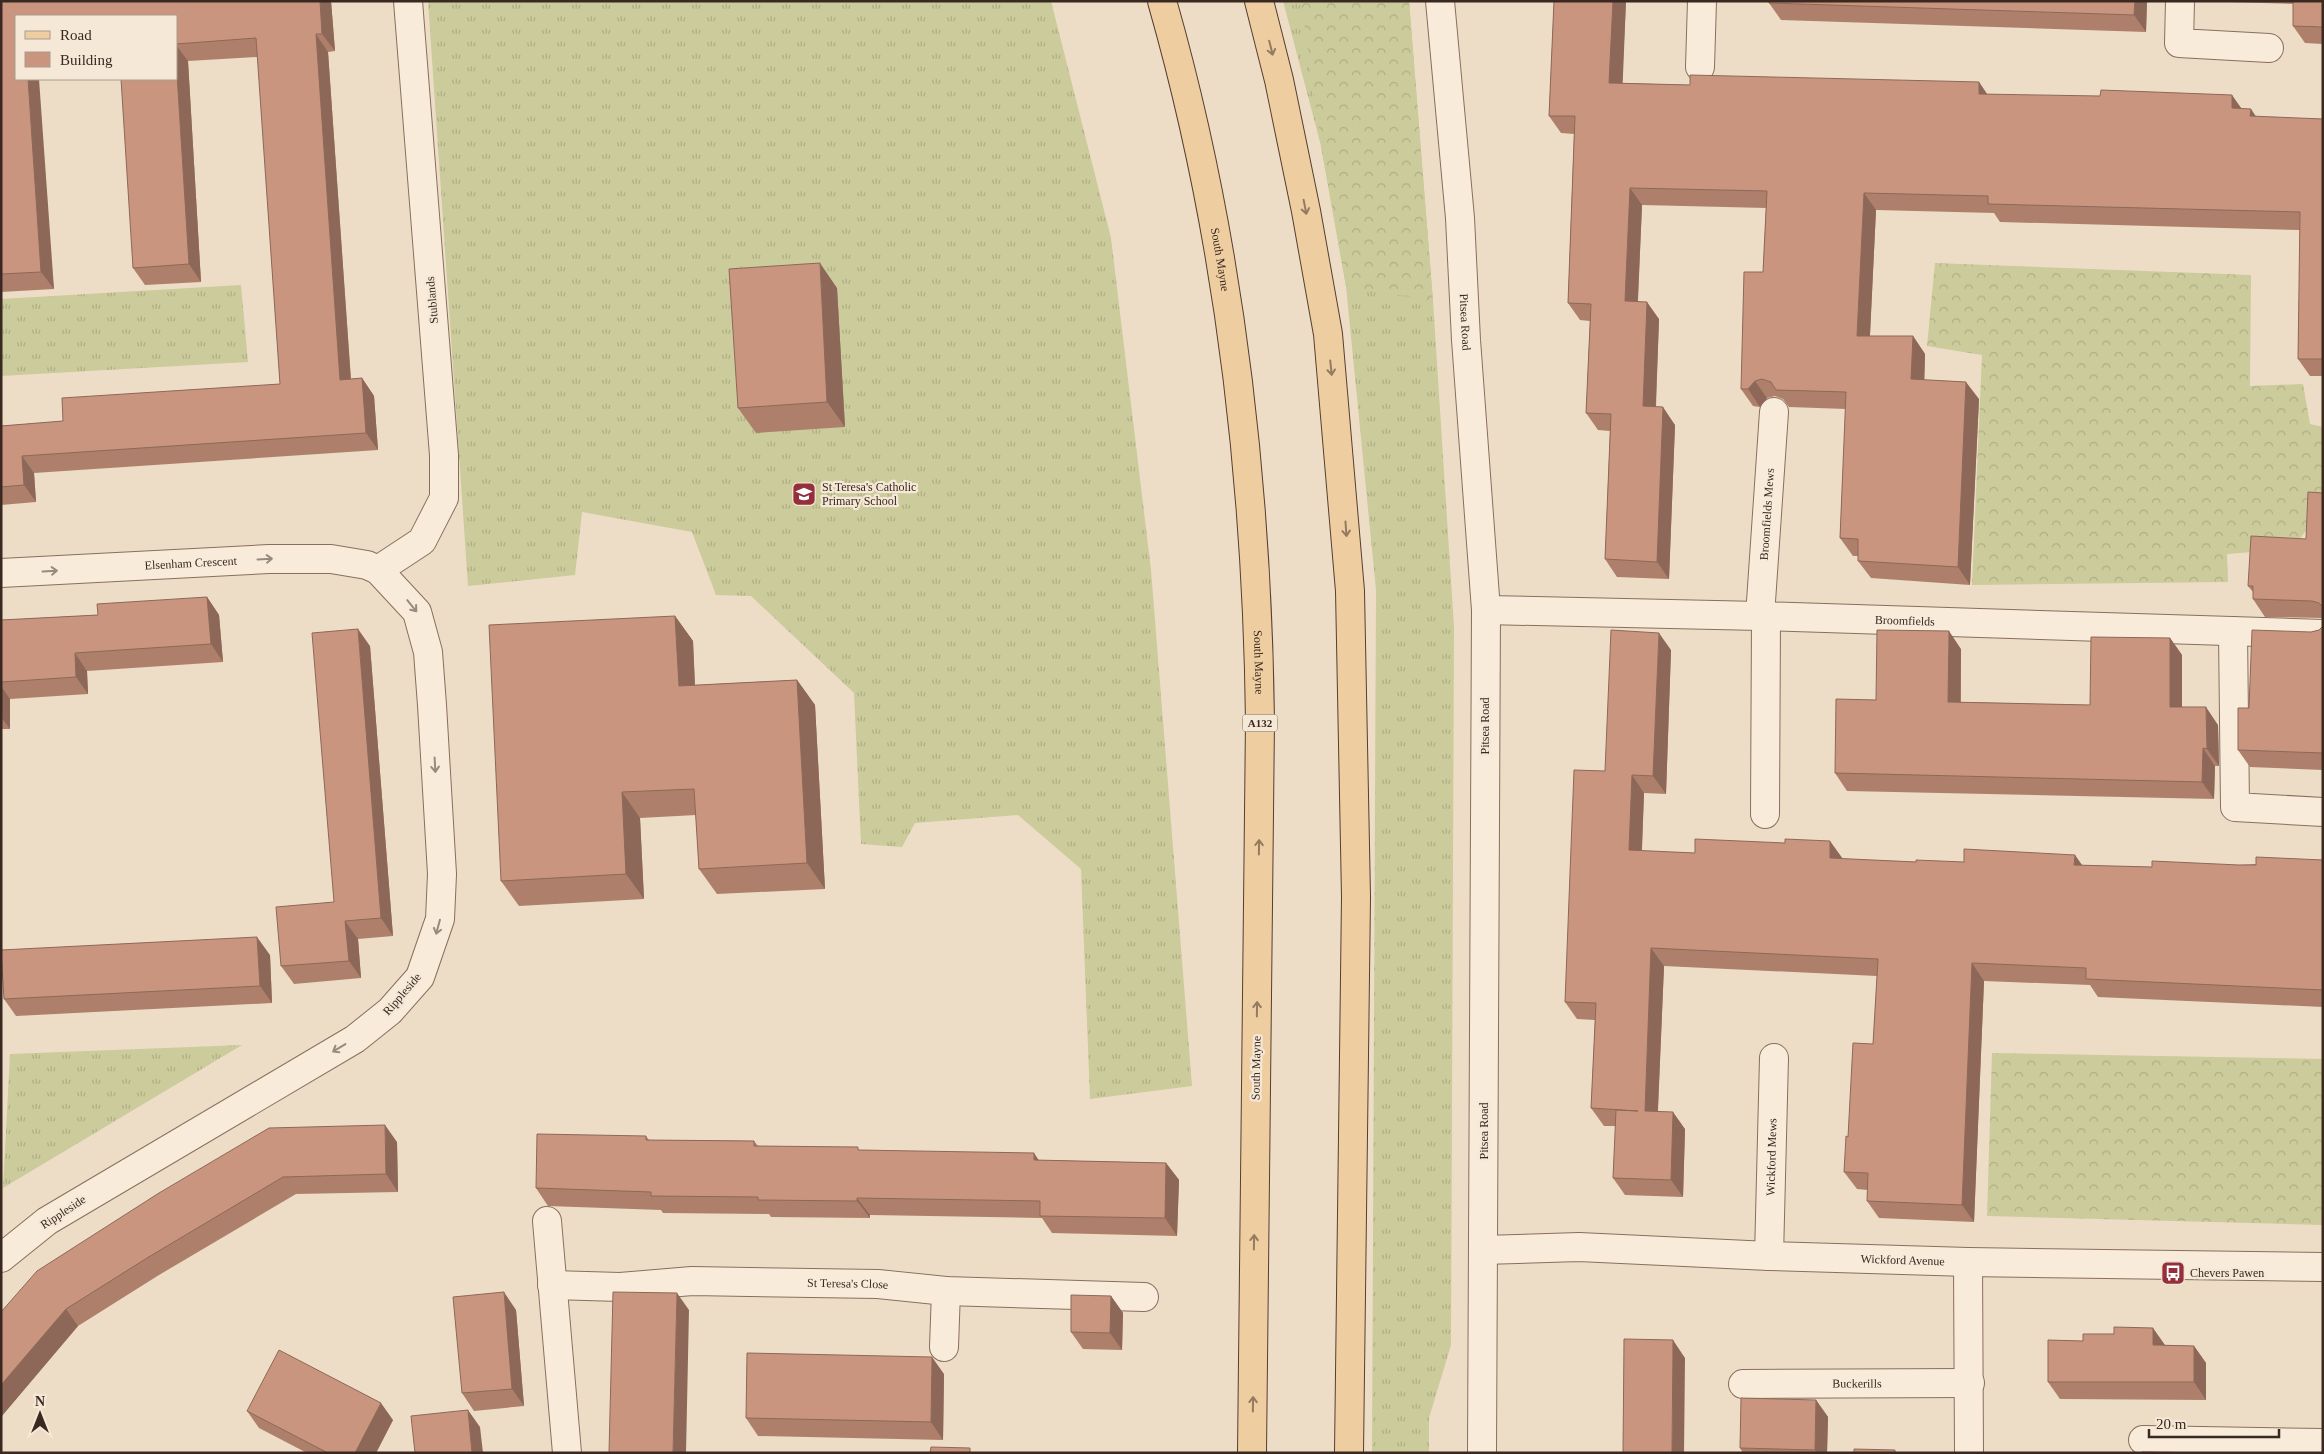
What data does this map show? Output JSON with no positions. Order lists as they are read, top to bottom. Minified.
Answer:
{"streets":{"main road":["South Mayne","A132"],"street":["Stublands","Pitsea Road","Broomfields Mews","Elsenham Crescent","Broomfields","Rippleside","Wickford Mews","Wickford Avenue","St Teresa's Close","Buckerills"]},"crossings":[["Stublands","Elsenham Crescent"],["Stublands","Rippleside"],["Pitsea Road","Broomfields"],["Pitsea Road","Wickford Avenue"],["Broomfields Mews","Broomfields"],["Elsenham Crescent","Rippleside"],["Wickford Mews","Wickford Avenue"]],"one_way":["Elsenham Crescent","Rippleside"],"places":{"school or university":["St Teresa's Catholic Primary School"],"bus stop":["Chevers Pawen"]},"legend":["Road","Building"],"scale_bar":"20 m","north":"top"}
